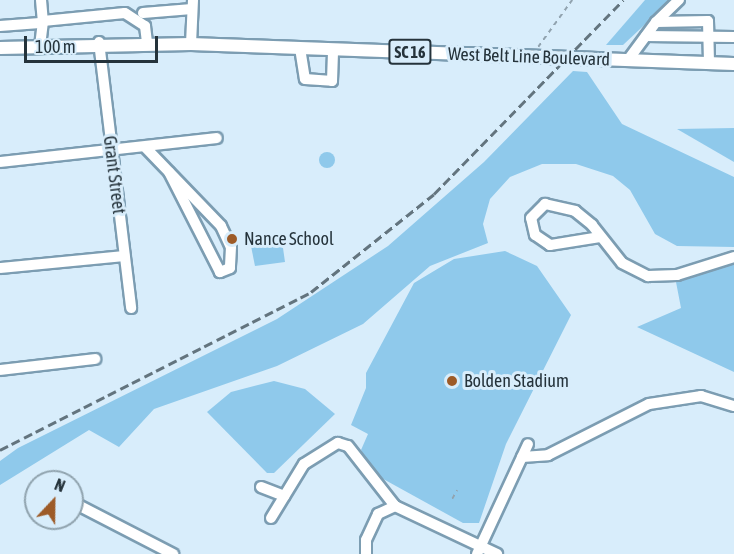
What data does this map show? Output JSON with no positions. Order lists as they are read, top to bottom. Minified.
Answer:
{"streets":{"main road":["SC 16","West Belt Line Boulevard"],"street":["Grant Street"]},"crossings":[["West Belt Line Boulevard","Grant Street"]],"places":["Nance School","Bolden Stadium"],"scale_bar":"100 m","north":"top"}
